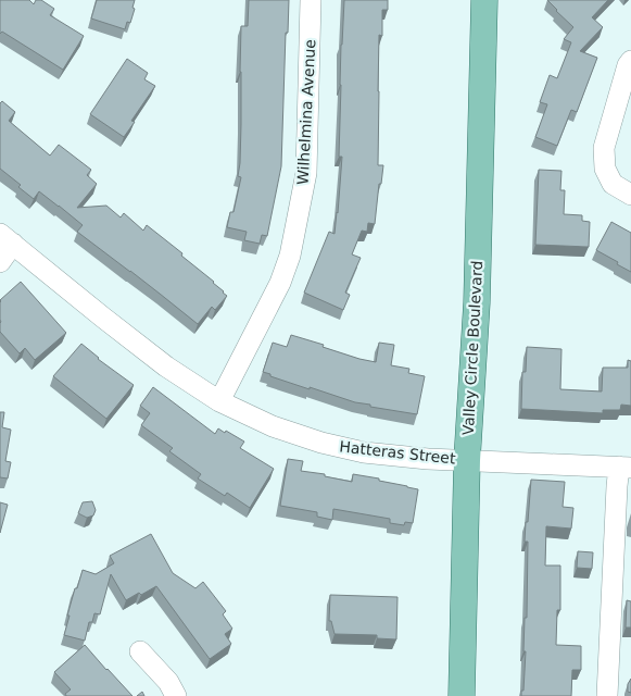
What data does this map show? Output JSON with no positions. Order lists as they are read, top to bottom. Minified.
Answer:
{"streets":{"main road":["Valley Circle Boulevard"],"street":["Wilhelmina Avenue","Hatteras Street"]},"crossings":[["Wilhelmina Avenue","Hatteras Street"],["Valley Circle Boulevard","Hatteras Street"]]}
